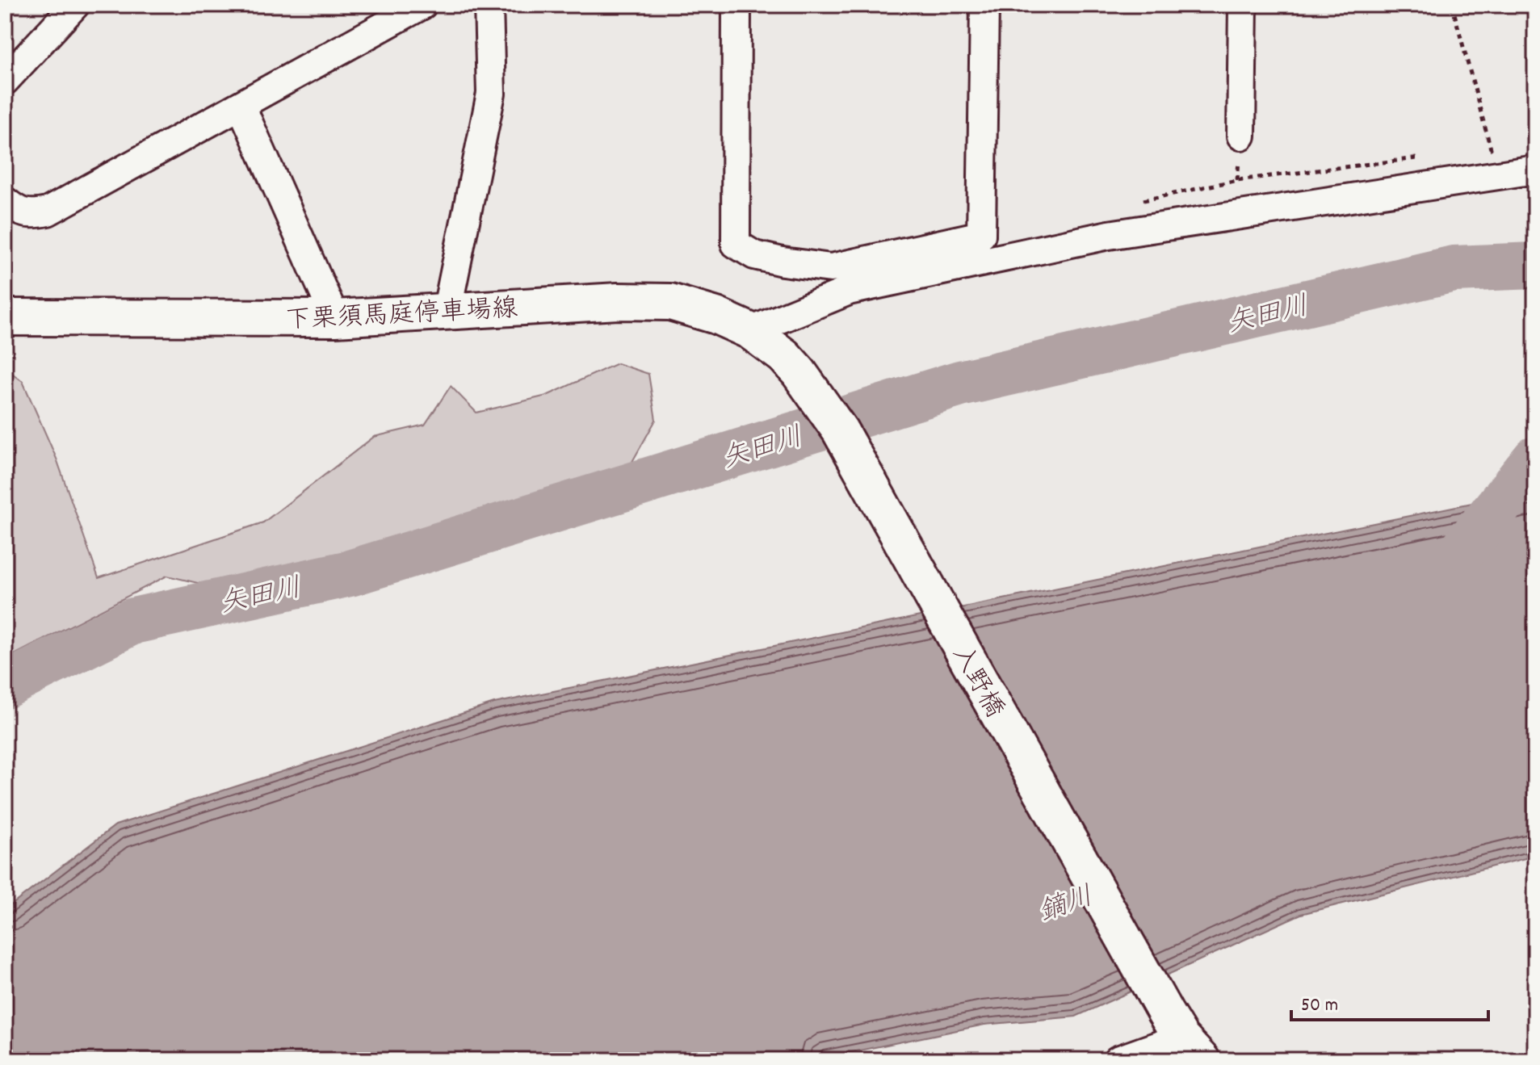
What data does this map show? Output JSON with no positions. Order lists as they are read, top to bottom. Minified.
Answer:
{"streets":{"main road":["下栗須馬庭停車場線","入野橋"]},"crossings":[["下栗須馬庭停車場線","入野橋"]],"water":["矢田川","鏑川"],"scale_bar":"50 m"}
